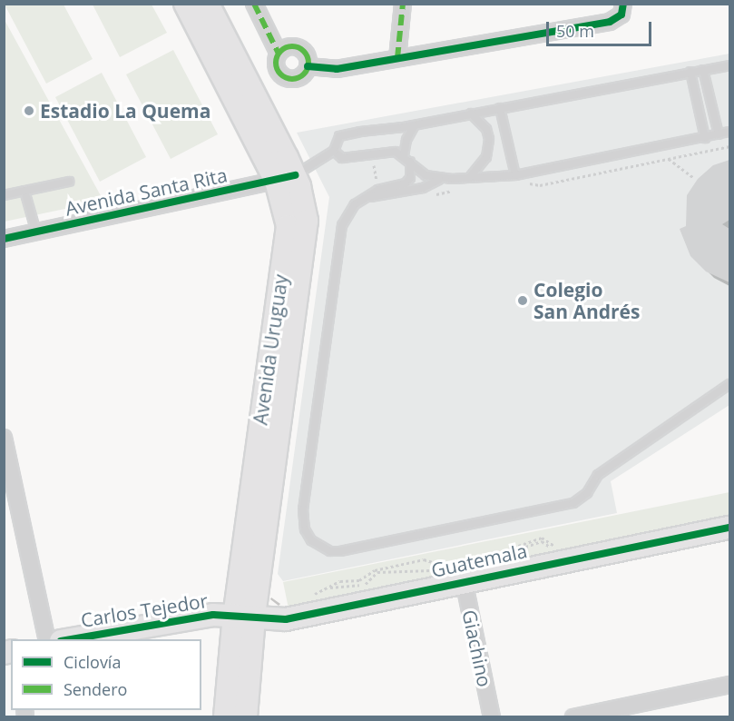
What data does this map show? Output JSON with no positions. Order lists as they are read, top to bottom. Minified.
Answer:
{"streets":{"main road":["Avenida Uruguay","Guatemala","Carlos Tejedor"],"street":["Avenida Santa Rita","Giachino"]},"crossings":[["Avenida Santa Rita","Avenida Uruguay"],["Avenida Uruguay","Guatemala"],["Avenida Uruguay","Carlos Tejedor"],["Guatemala","Carlos Tejedor"],["Guatemala","Giachino"]],"places":["Estadio La Quema","Colegio San Andrés"],"legend":["Ciclovía","Sendero"],"scale_bar":"50 m"}
